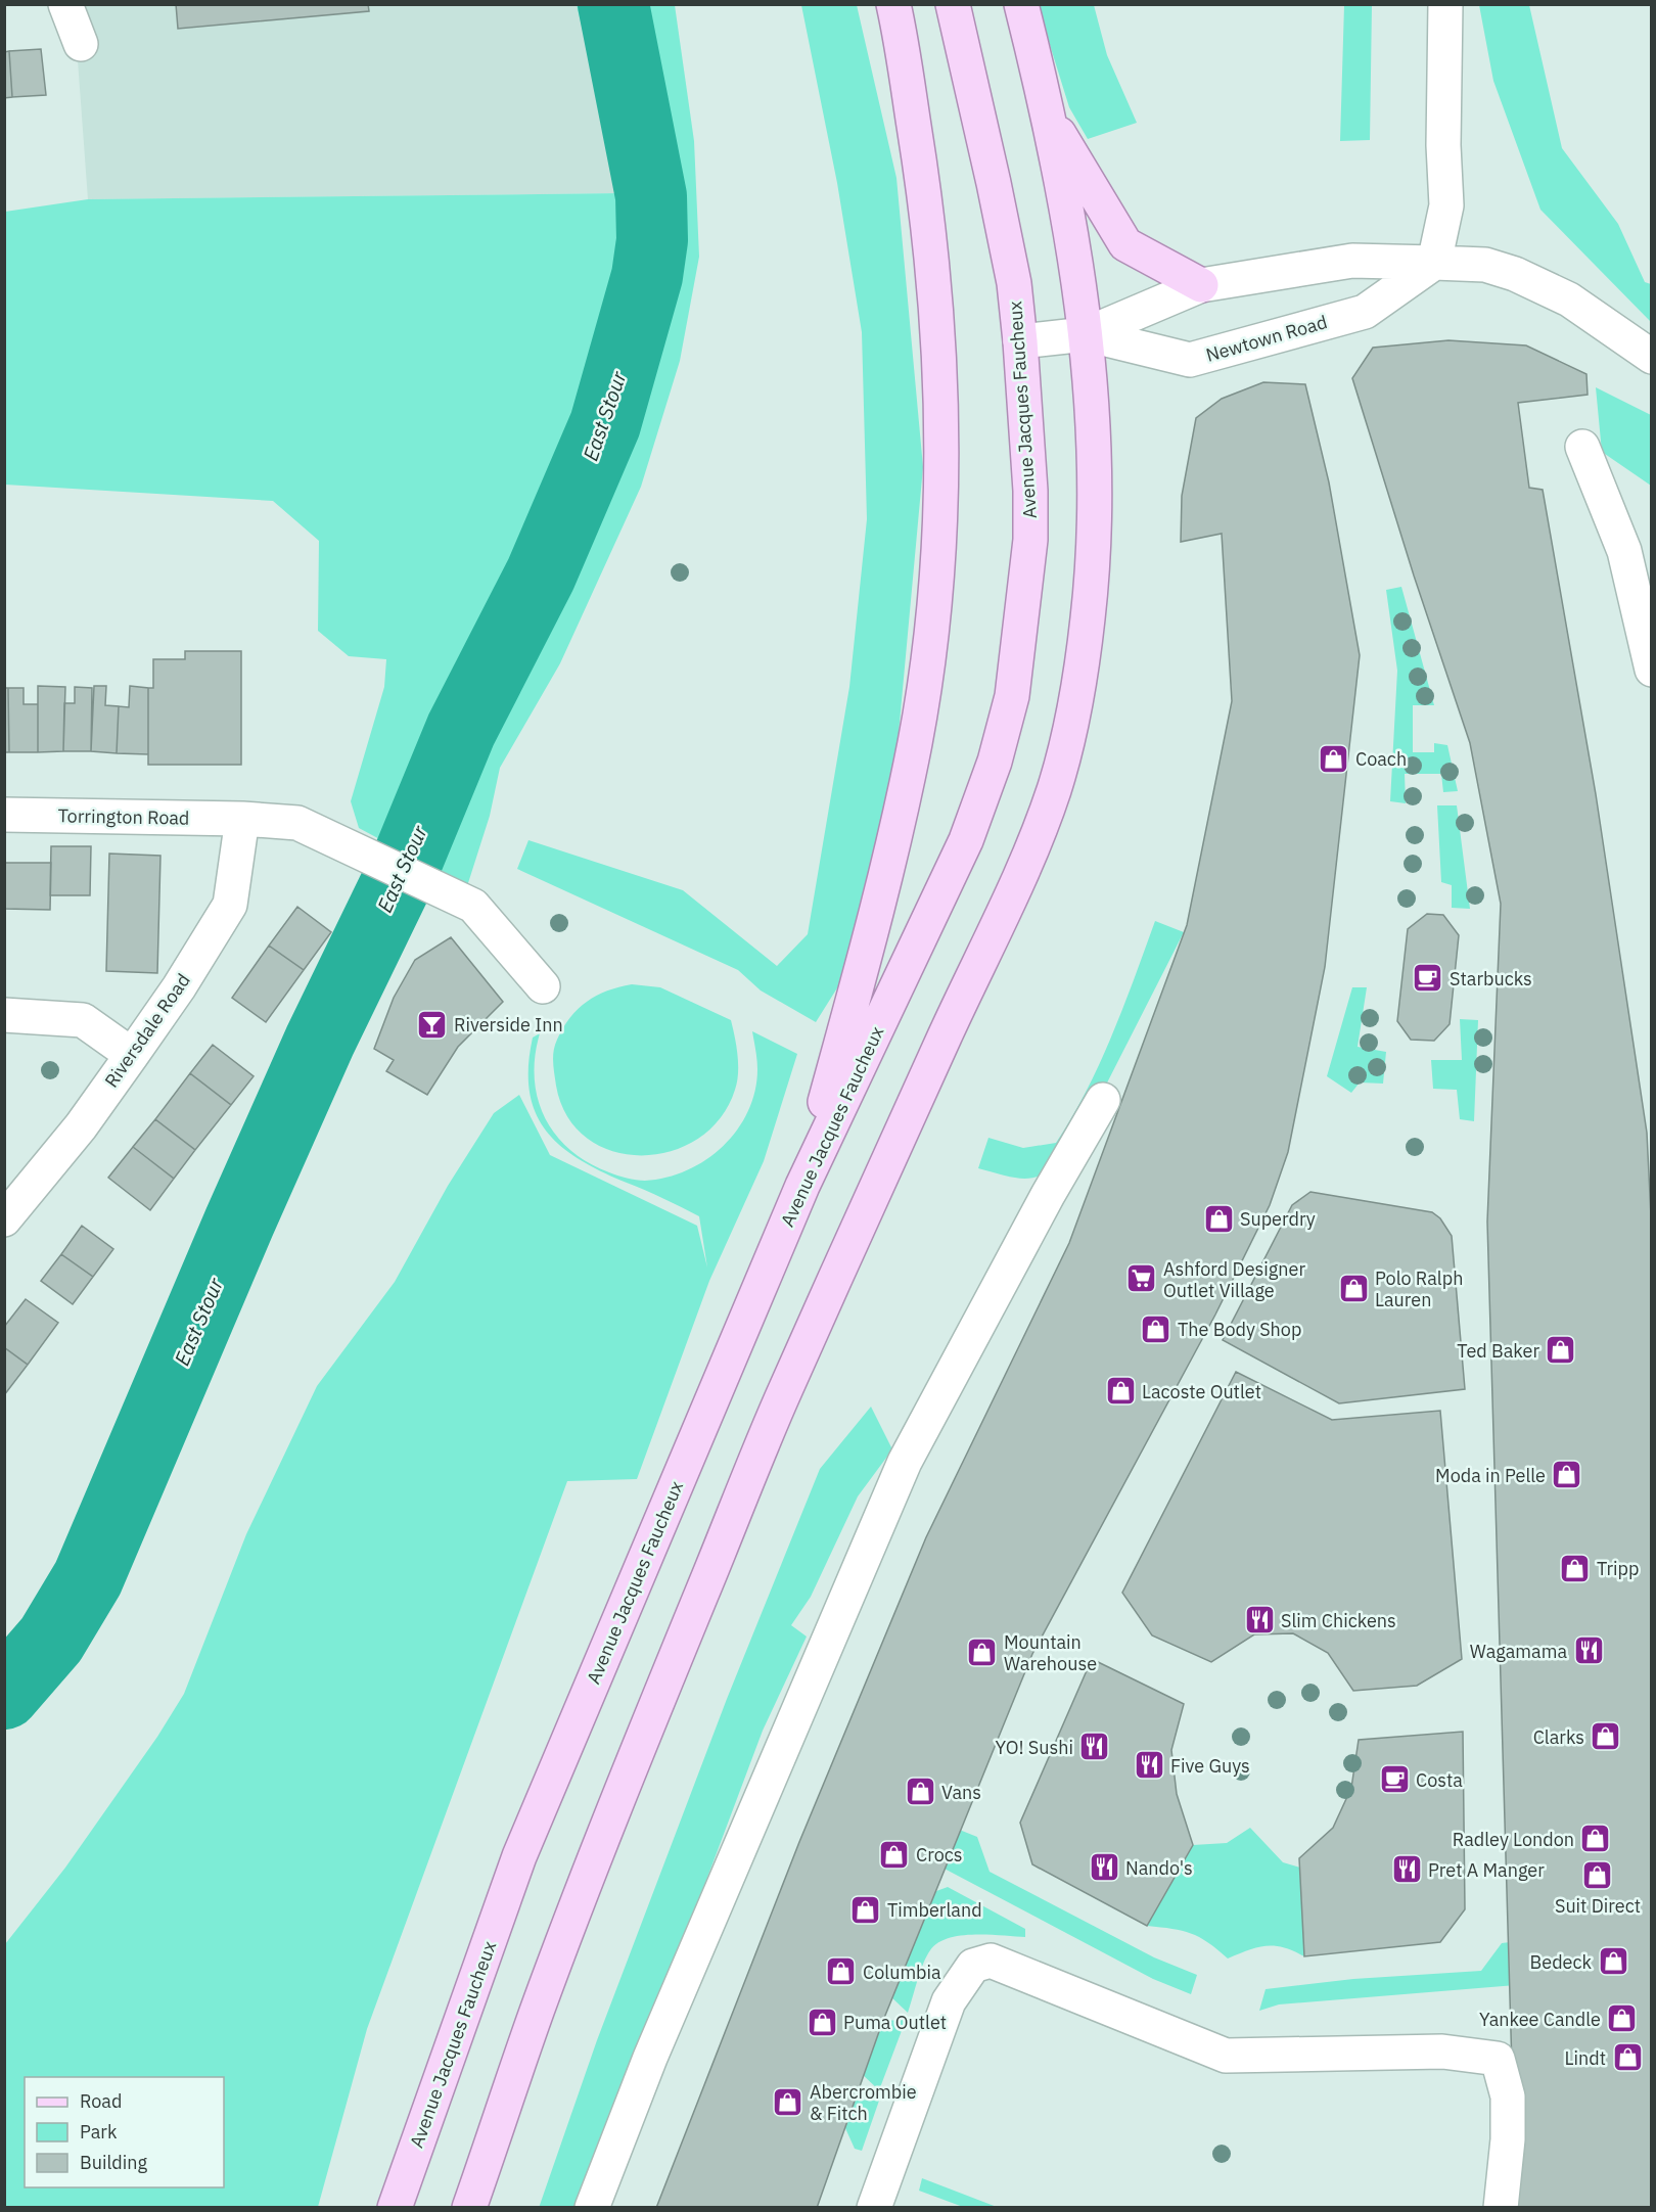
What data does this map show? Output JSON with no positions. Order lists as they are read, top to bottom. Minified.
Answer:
{"streets":{"main road":["Avenue Jacques Faucheux"],"street":["Newtown Road","Torrington Road","Riversdale Road"]},"crossings":[["Newtown Road","Avenue Jacques Faucheux"],["Torrington Road","Riversdale Road"]],"water":["East Stour"],"places":{"shop":["Coach","Superdry","Polo Ralph Lauren","The Body Shop","Ted Baker","Lacoste Outlet","Moda in Pelle","Tripp","Mountain Warehouse","Clarks","Vans","Radley London","Crocs","Suit Direct","Timberland","Bedeck","Columbia","Yankee Candle","Puma Outlet","Lindt","Abercrombie & Fitch"],"cafe":["Starbucks","Costa"],"bar":["Riverside Inn"],"supermarket":["Ashford Designer Outlet Village"],"restaurant":["Slim Chickens","Wagamama","YO! Sushi","Five Guys","Nando's","Pret A Manger"]},"legend":["Road","Park","Building"]}
